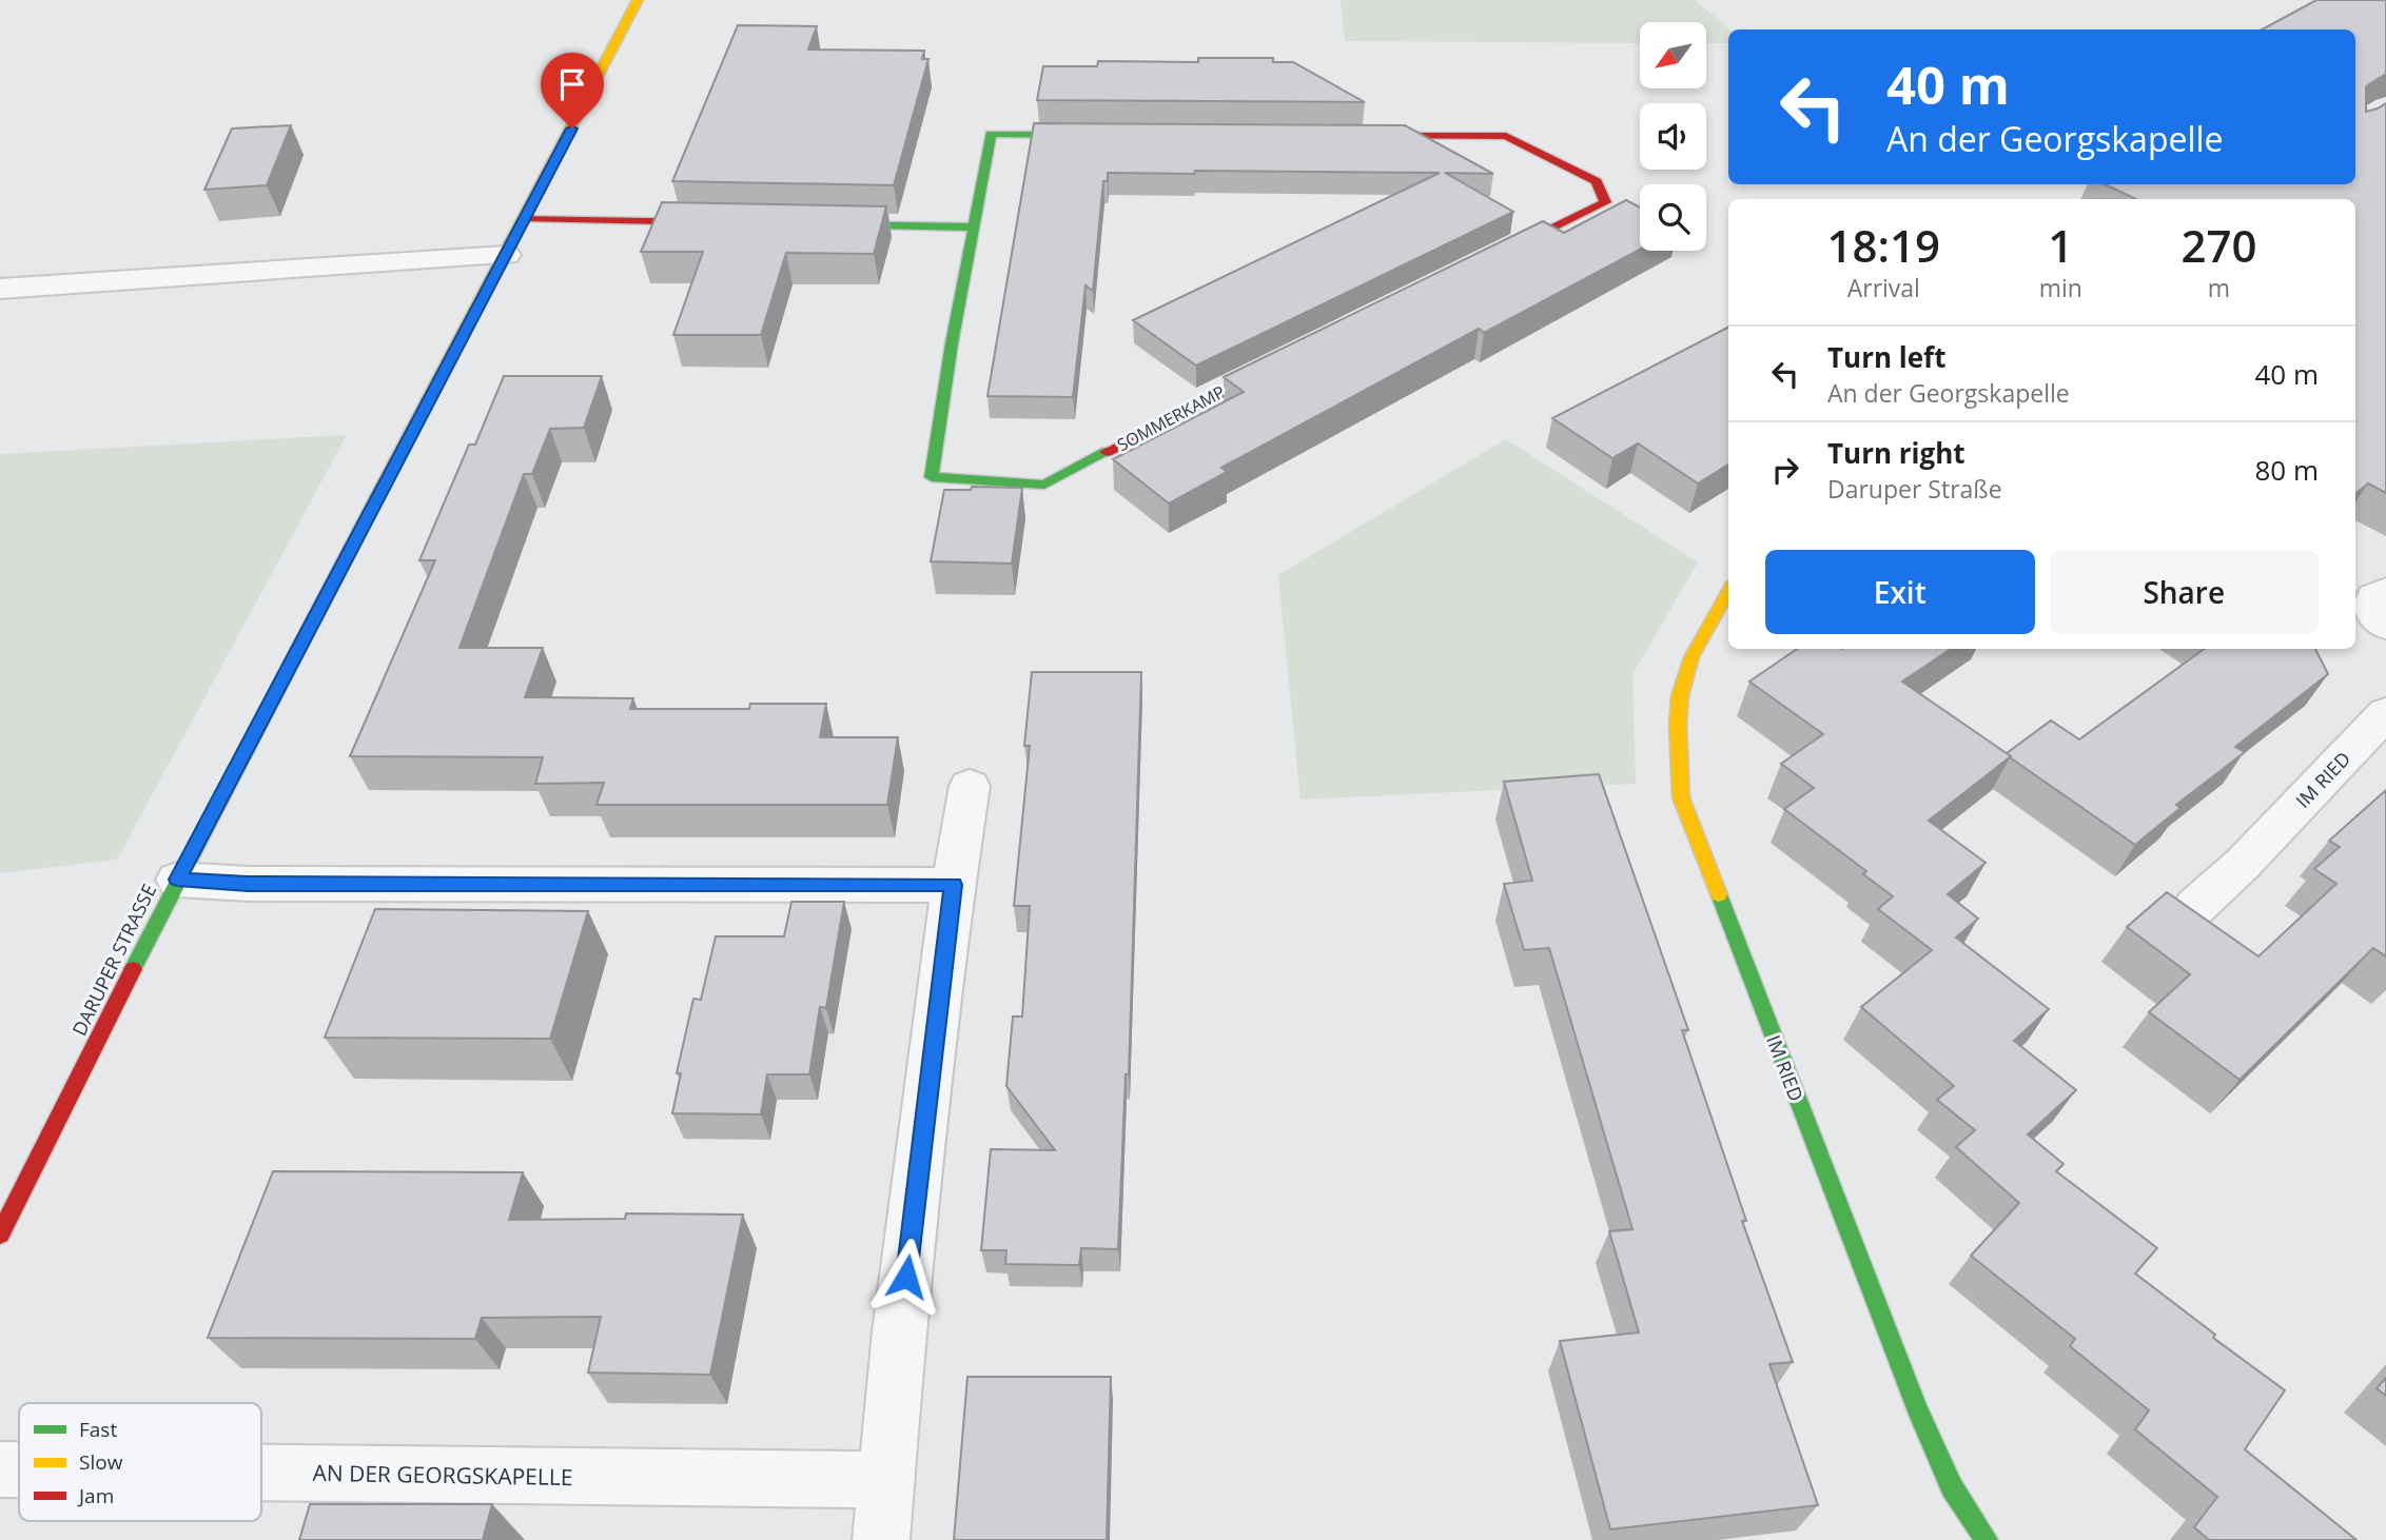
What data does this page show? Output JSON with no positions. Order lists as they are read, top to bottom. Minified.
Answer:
{"streets":{"street":["SOMMERKAMP","IM RIED","DARUPER STRASSE","AN DER GEORGSKAPELLE"]},"legend":["Fast","Slow","Jam"],"north":"bottom left","page":{"turn":["40 m","An der Georgskapelle"],"eta":["18:19","Arrival","1","min","270","m"],"list":[{"name":"Turn left","note":"An der Georgskapelle","value":"40 m"},{"name":"Turn right","note":"Daruper Straße","value":"80 m"}],"buttons":["Exit","Share"]}}
